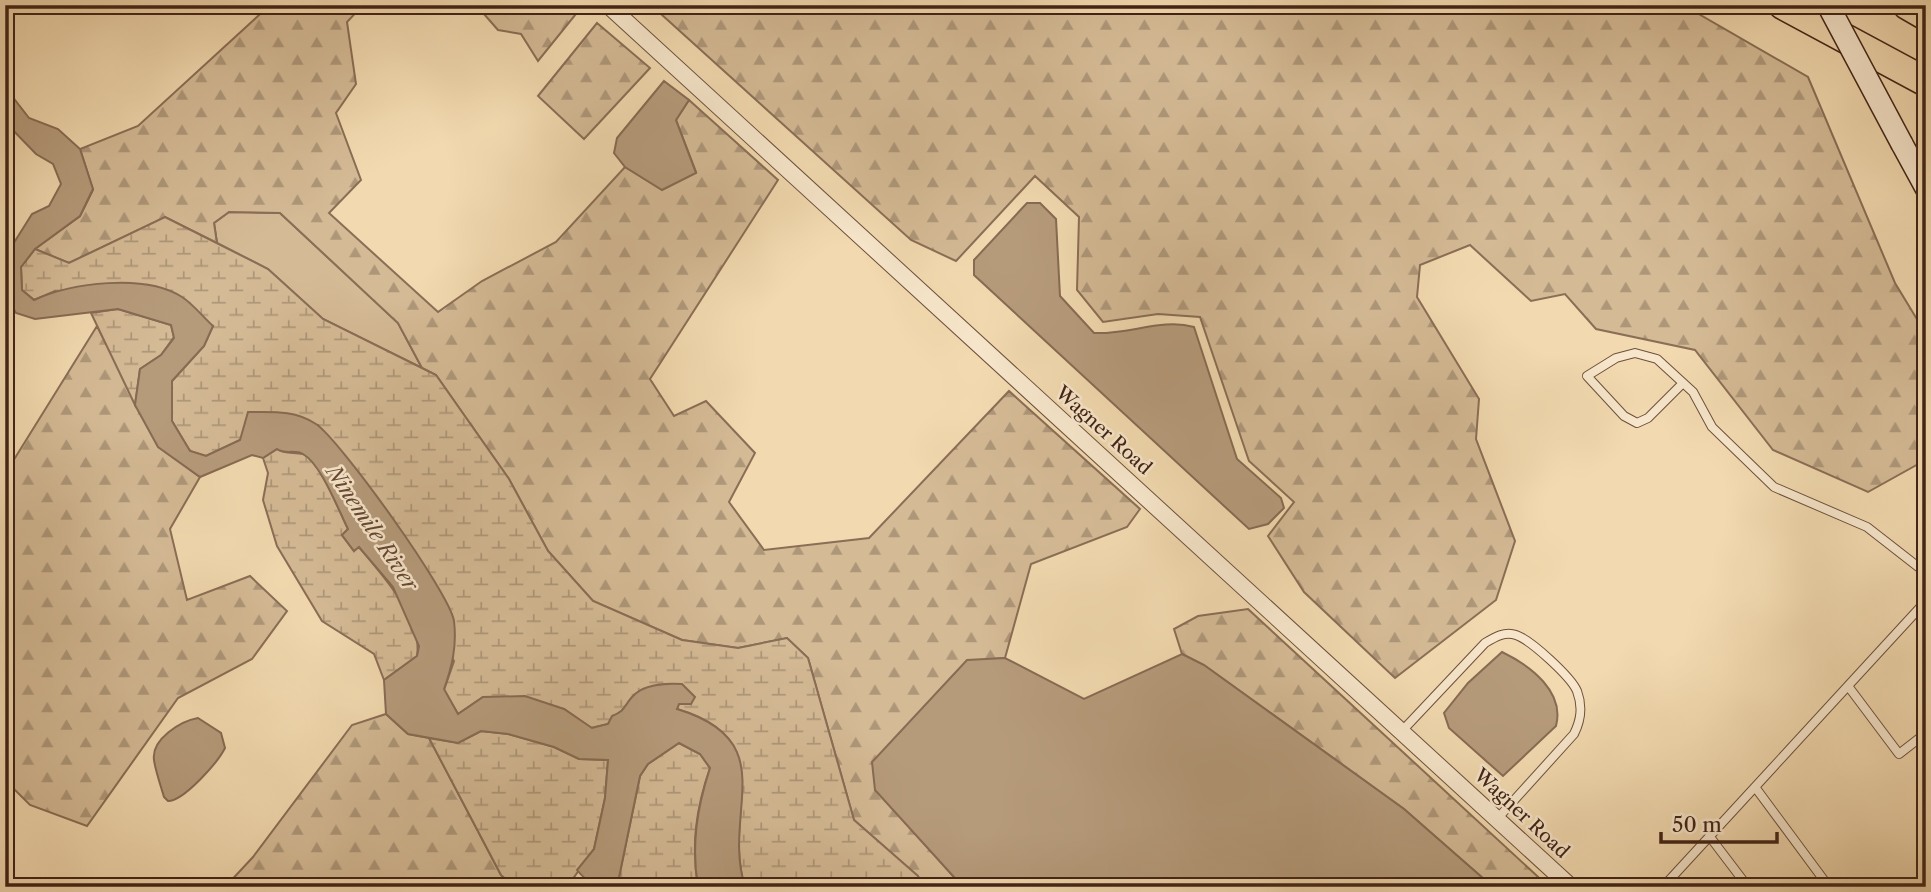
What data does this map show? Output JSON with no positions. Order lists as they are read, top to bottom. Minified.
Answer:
{"streets":{"street":["Wagner Road"]},"water":["Ninemile River"],"scale_bar":"50 m"}
